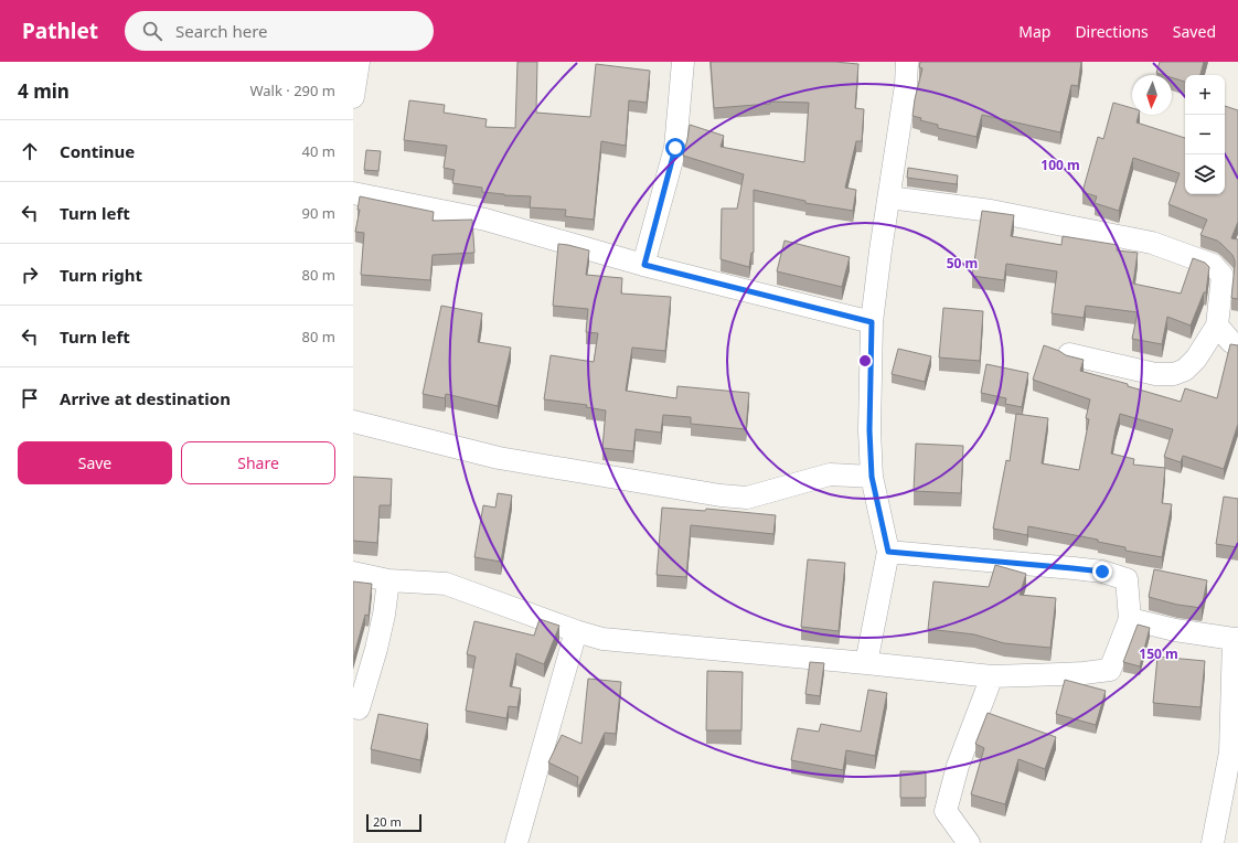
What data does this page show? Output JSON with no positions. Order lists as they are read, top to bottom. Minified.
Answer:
{"scale_bar":"20 m","north":"bottom","page":{"header":"Pathlet","search":"Search here","nav":["Map","Directions","Saved"],"heading":["4 min","Walk · 290 m"],"map_buttons":["+","−"],"list":[["Continue","40 m"],["Turn left","90 m"],["Turn right","80 m"],["Turn left","80 m"],"Arrive at destination"],"buttons":["Save","Share"],"scale":"20 m"},"rings":["100 m","50 m","150 m"]}
